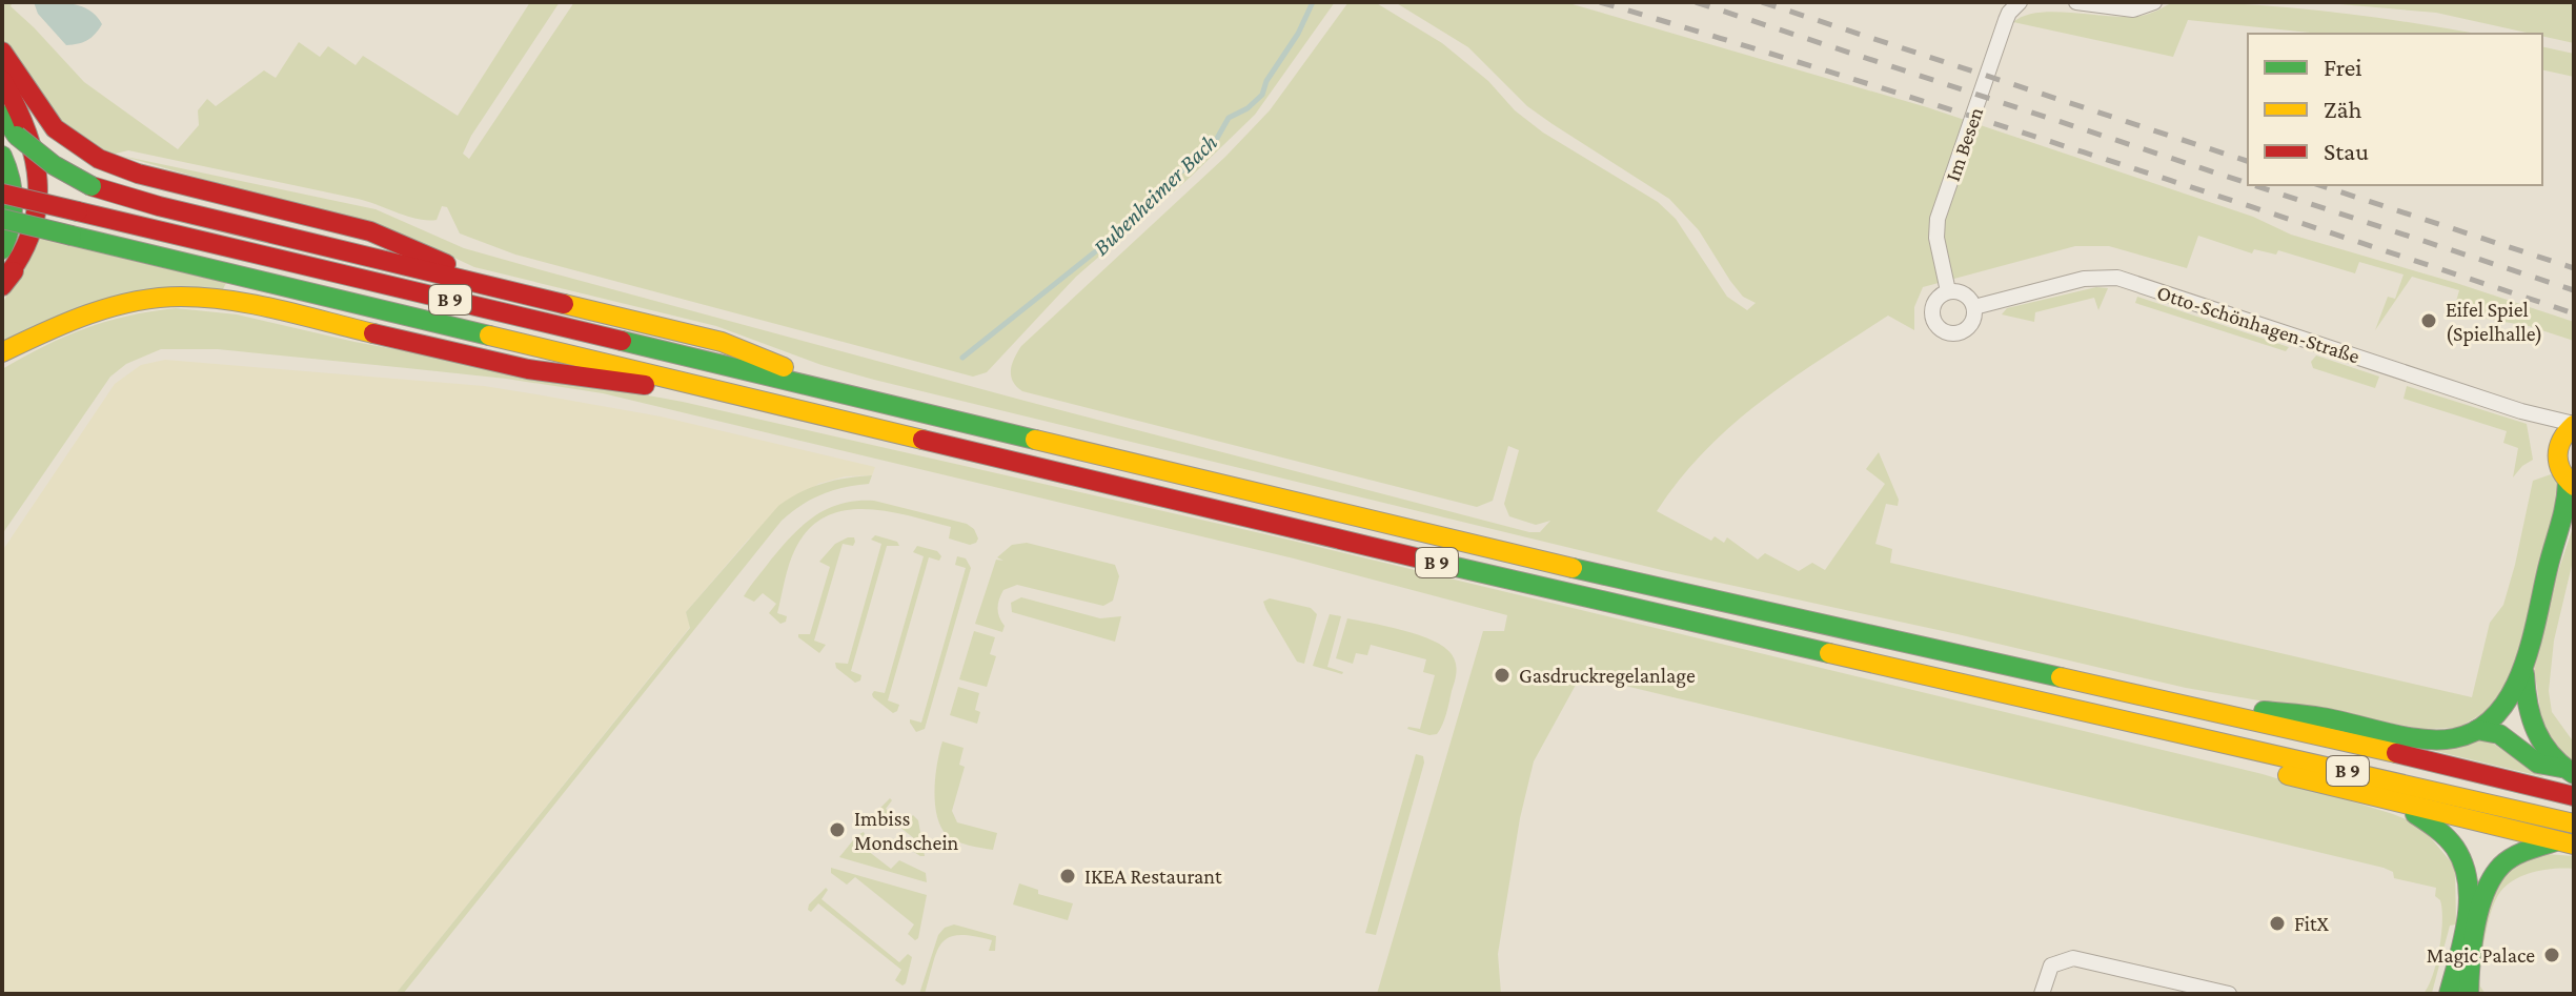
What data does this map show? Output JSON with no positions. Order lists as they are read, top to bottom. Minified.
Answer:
{"streets":{"main road":["B 9"],"street":["Im Besen","Otto-Schönhagen-Straße"]},"crossings":[["Im Besen","Otto-Schönhagen-Straße"]],"water":["Bubenheimer Bach"],"places":["Eifel Spiel (Spielhalle)","Gasdruckregelanlage","Imbiss Mondschein","IKEA Restaurant","FitX","Magic Palace"],"legend":["Frei","Zäh","Stau"]}
